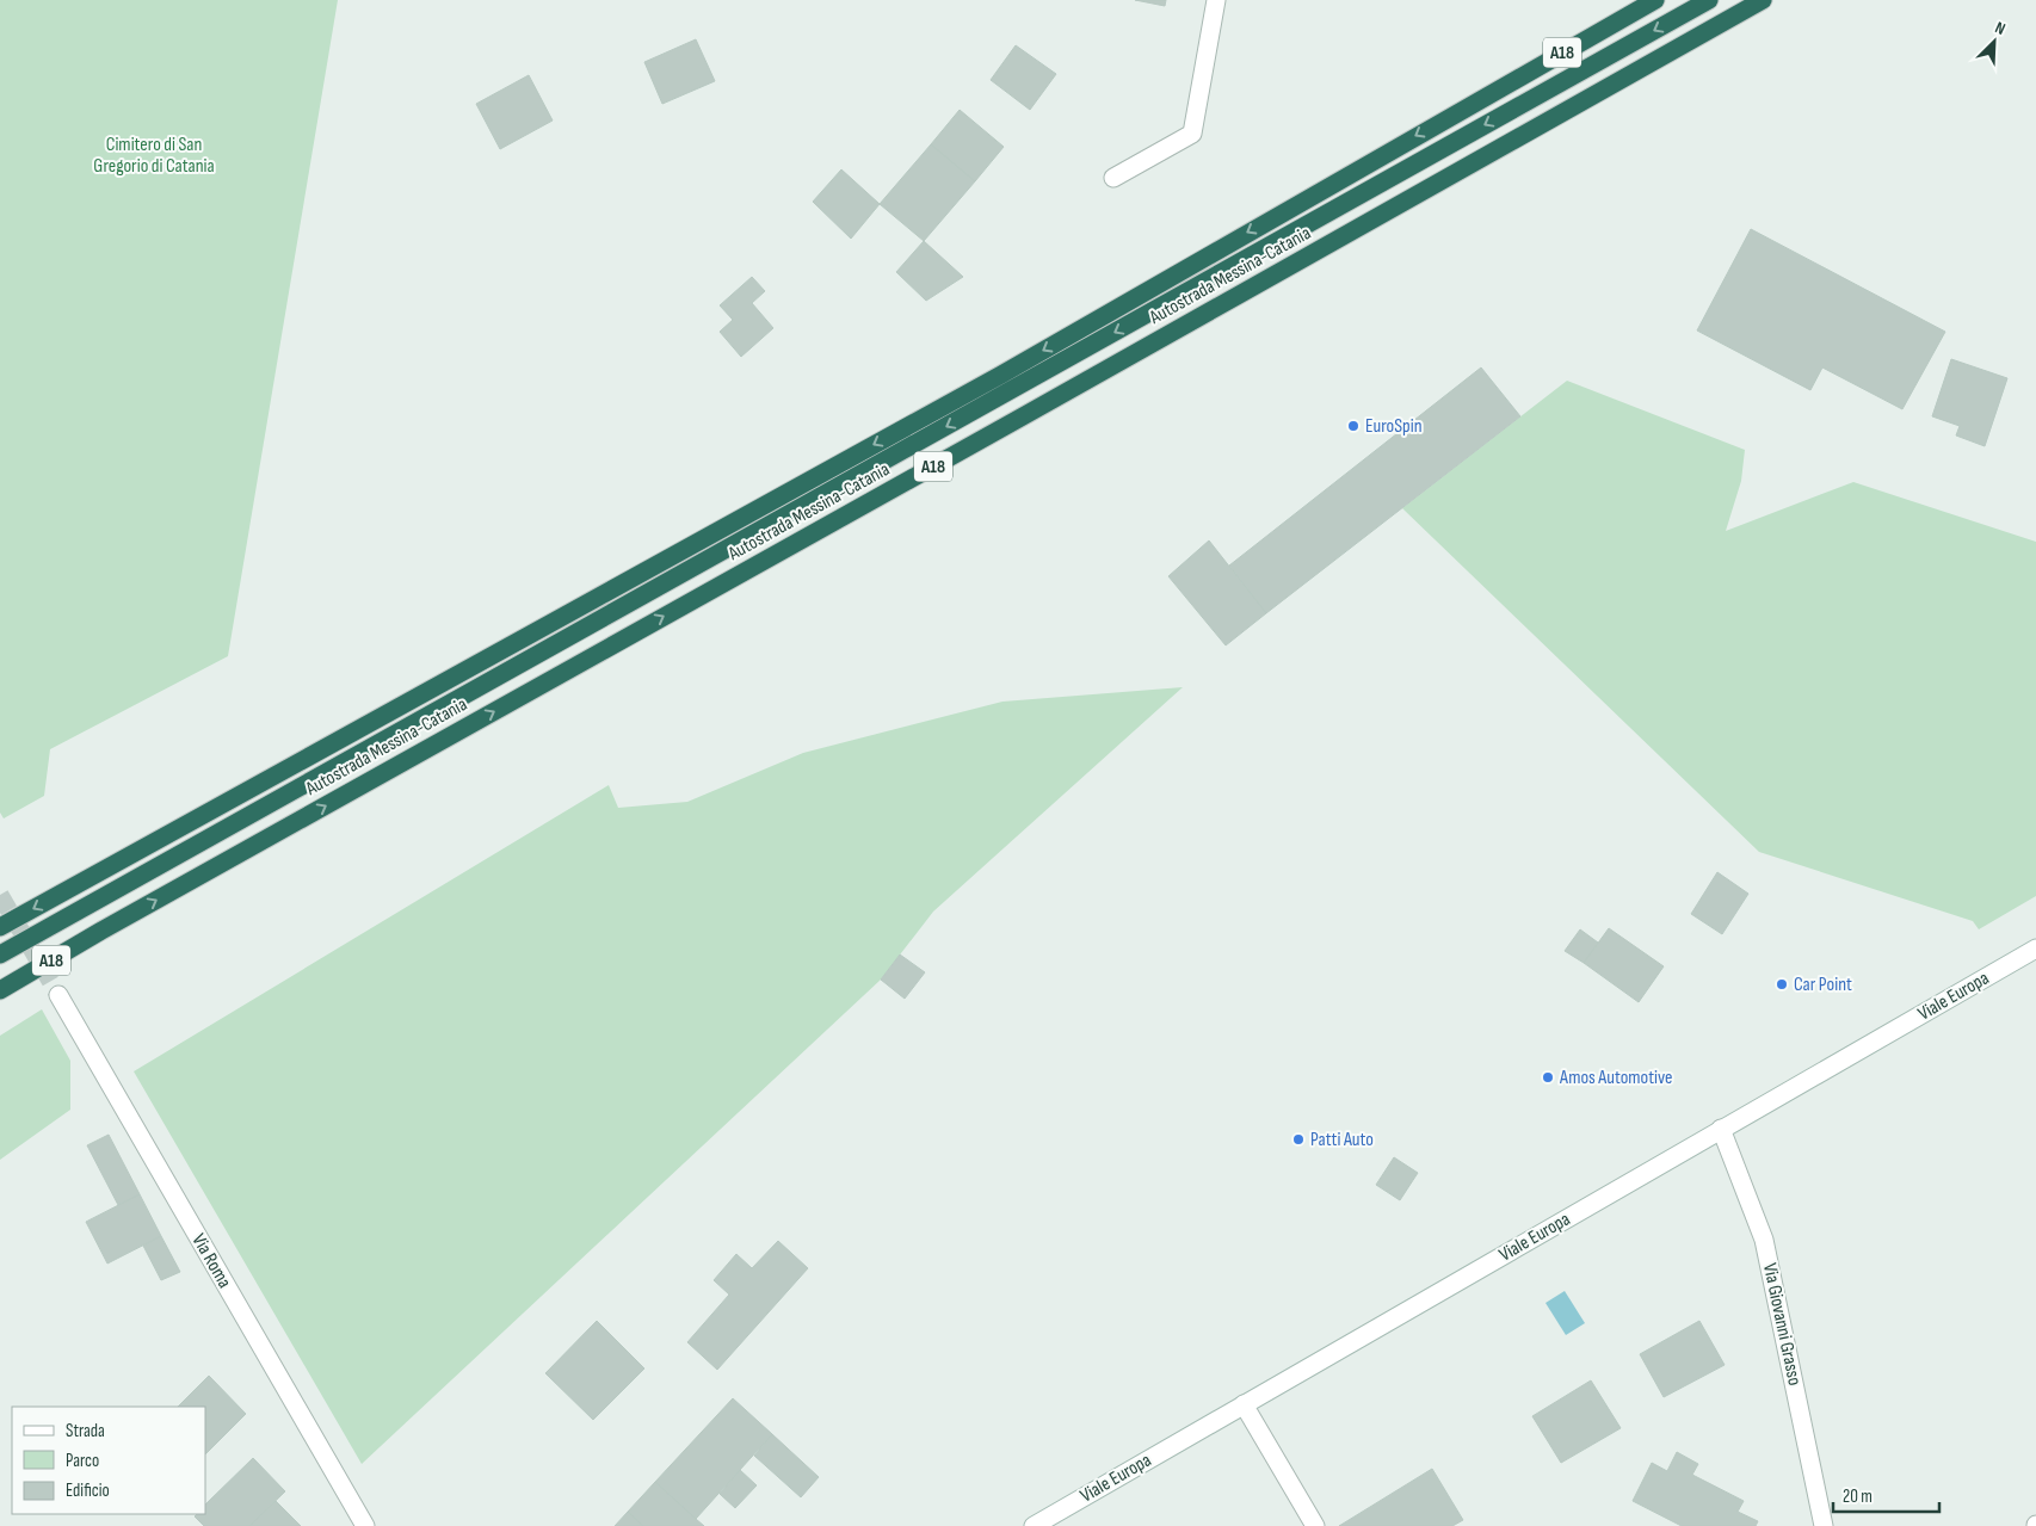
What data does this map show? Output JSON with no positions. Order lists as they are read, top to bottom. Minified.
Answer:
{"streets":{"highway":["A18","Autostrada Messina-Catania"],"street":["Viale Europa","Via Roma","Via Giovanni Grasso"]},"crossings":[["Viale Europa","Via Giovanni Grasso"]],"parks":["Cimitero di San Gregorio di Catania"],"places":["EuroSpin","Car Point","Amos Automotive","Patti Auto"],"legend":["Strada","Parco","Edificio"],"scale_bar":"20 m","north":"top right"}
